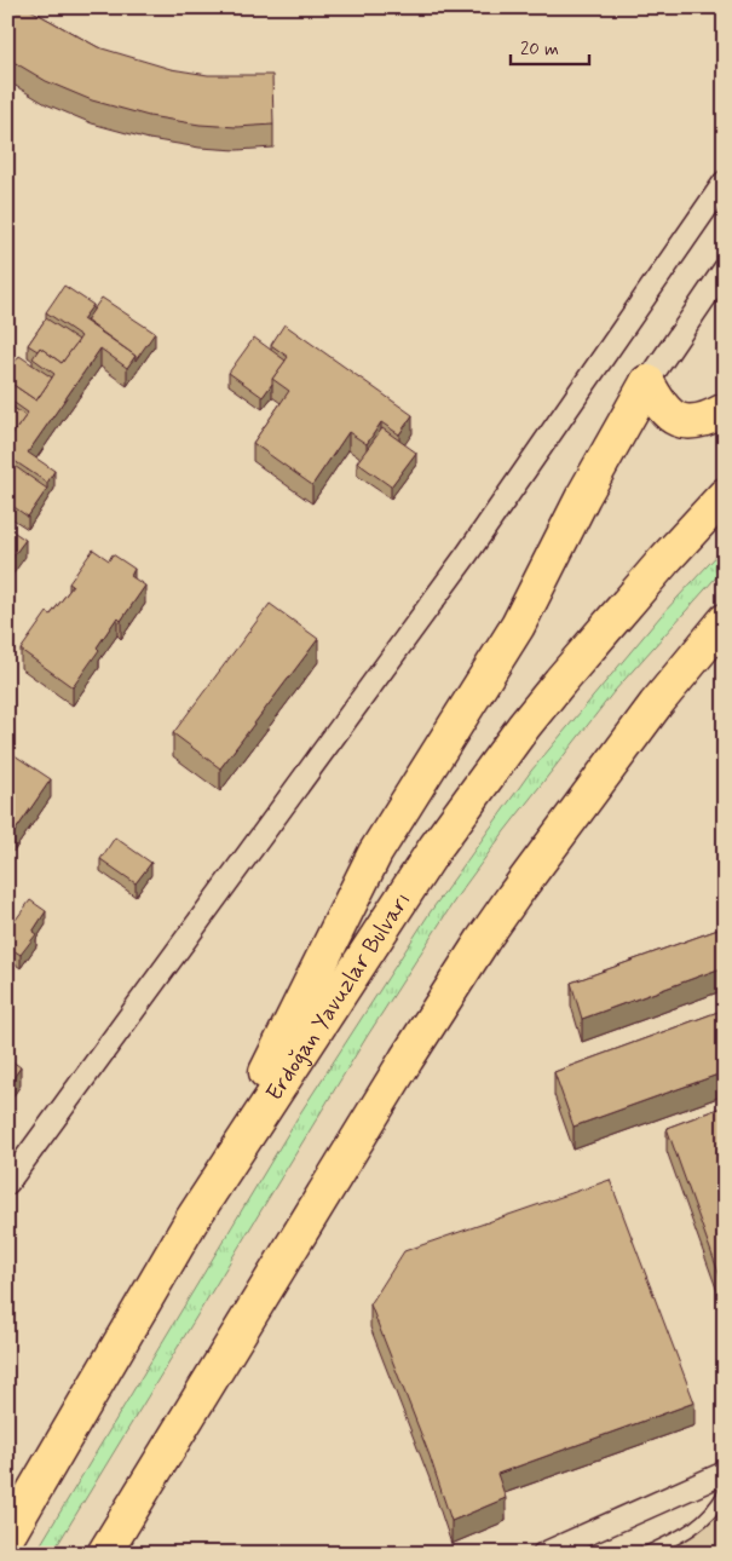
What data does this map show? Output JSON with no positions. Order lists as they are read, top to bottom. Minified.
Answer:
{"streets":{"main road":["Erdoğan Yavuzlar Bulvarı"]},"scale_bar":"20 m"}
